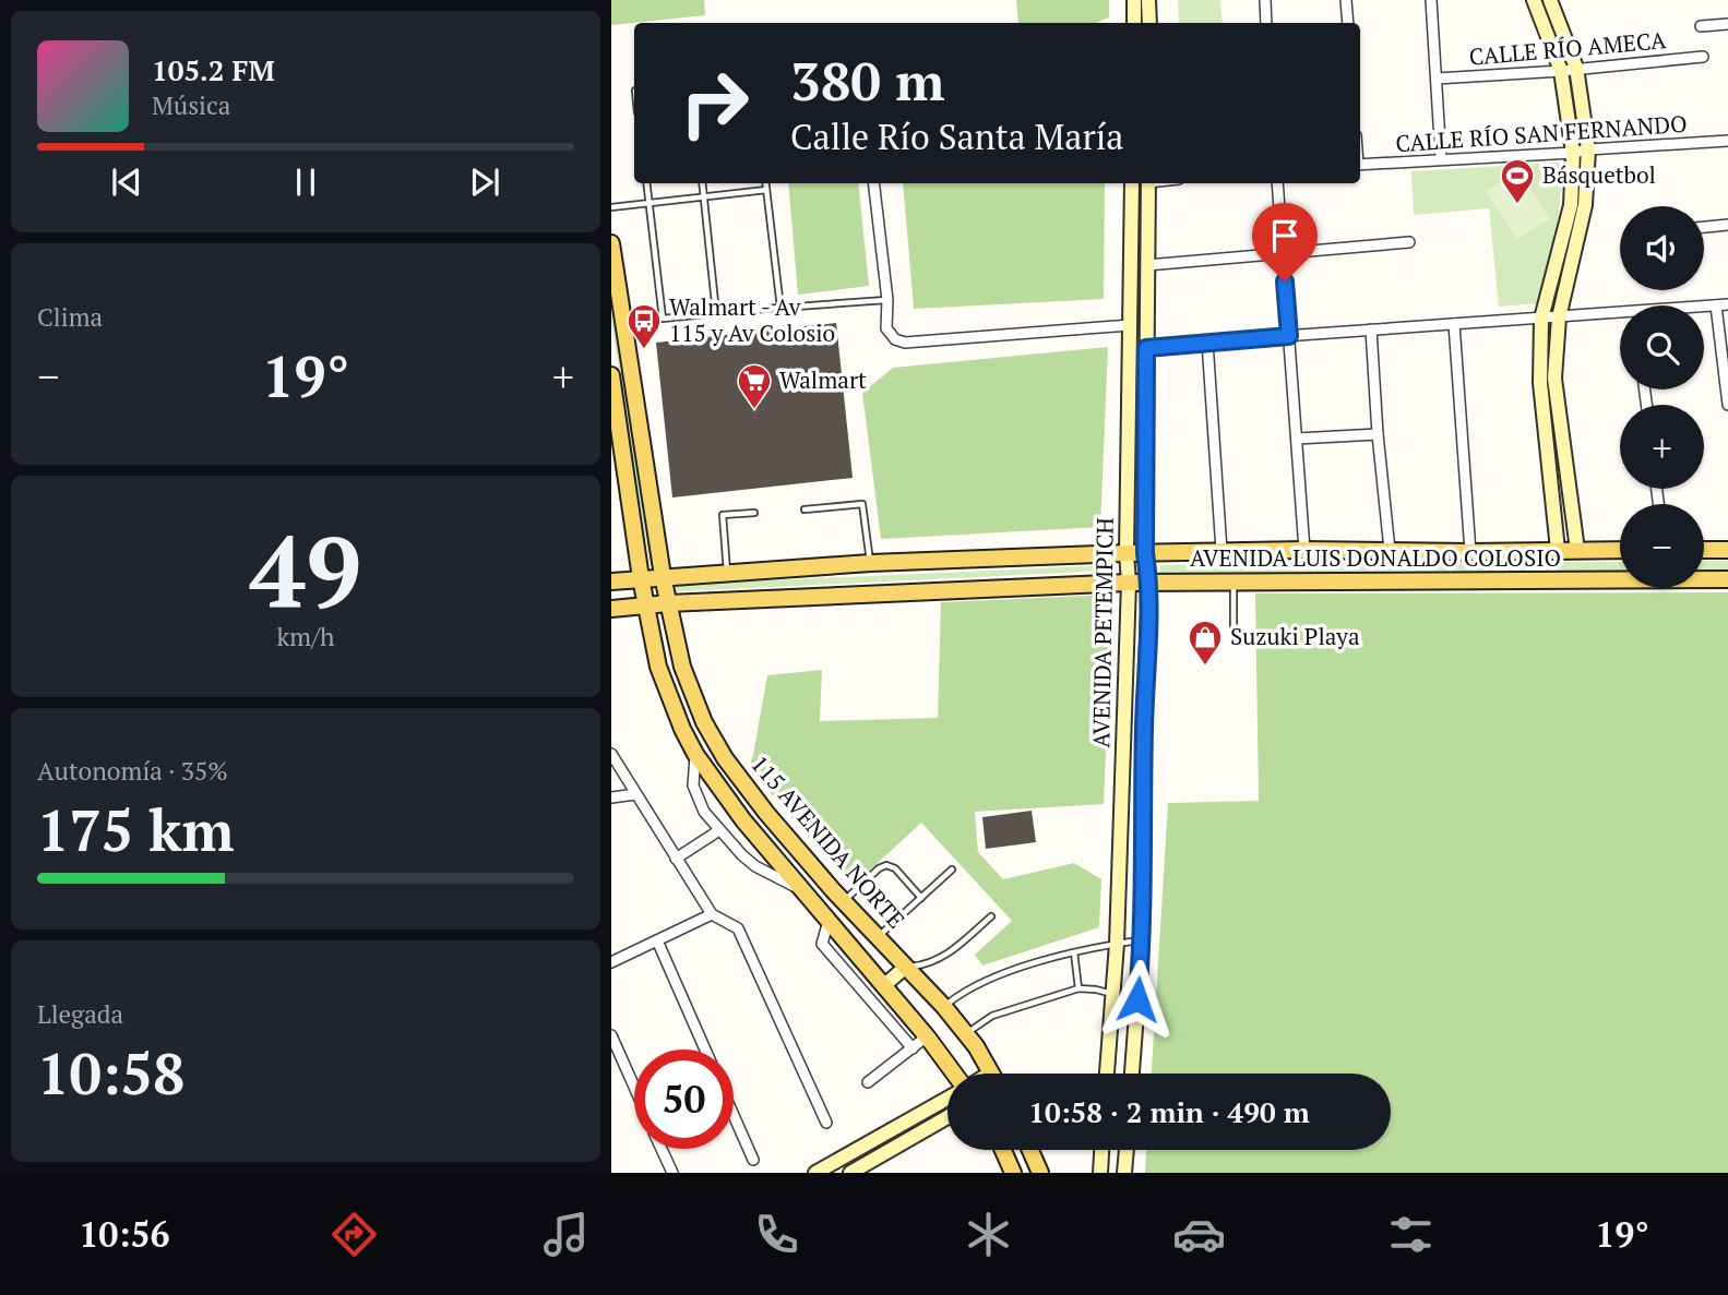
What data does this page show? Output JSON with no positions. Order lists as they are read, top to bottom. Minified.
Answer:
{"streets":{"main road":["AVENIDA LUIS DONALDO COLOSIO","AVENIDA PETEMPICH","115 AVENIDA NORTE"],"street":["CALLE RÍO AMECA","CALLE RÍO SAN FERNANDO"]},"crossings":[["AVENIDA LUIS DONALDO COLOSIO","AVENIDA PETEMPICH"],["AVENIDA LUIS DONALDO COLOSIO","115 AVENIDA NORTE"]],"places":{"sports":["Básquetbol"],"bus stop":["Walmart - Av 115 y Av Colosio"],"supermarket":["Walmart"],"shop":["Suzuki Playa"]},"page":{"turn":["380 m","Calle Río Santa María"],"song":["105.2 FM","Música"],"map_buttons":["+","−"],"tile":["Clima",["49","km/h"],["Autonomía · 35%","175 km"],["Llegada","10:58"]],"heat":["−","19°","+"],"limit":"50","trip":"10:58 · 2 min · 490 m","tabs":["10:56","19°"]}}
